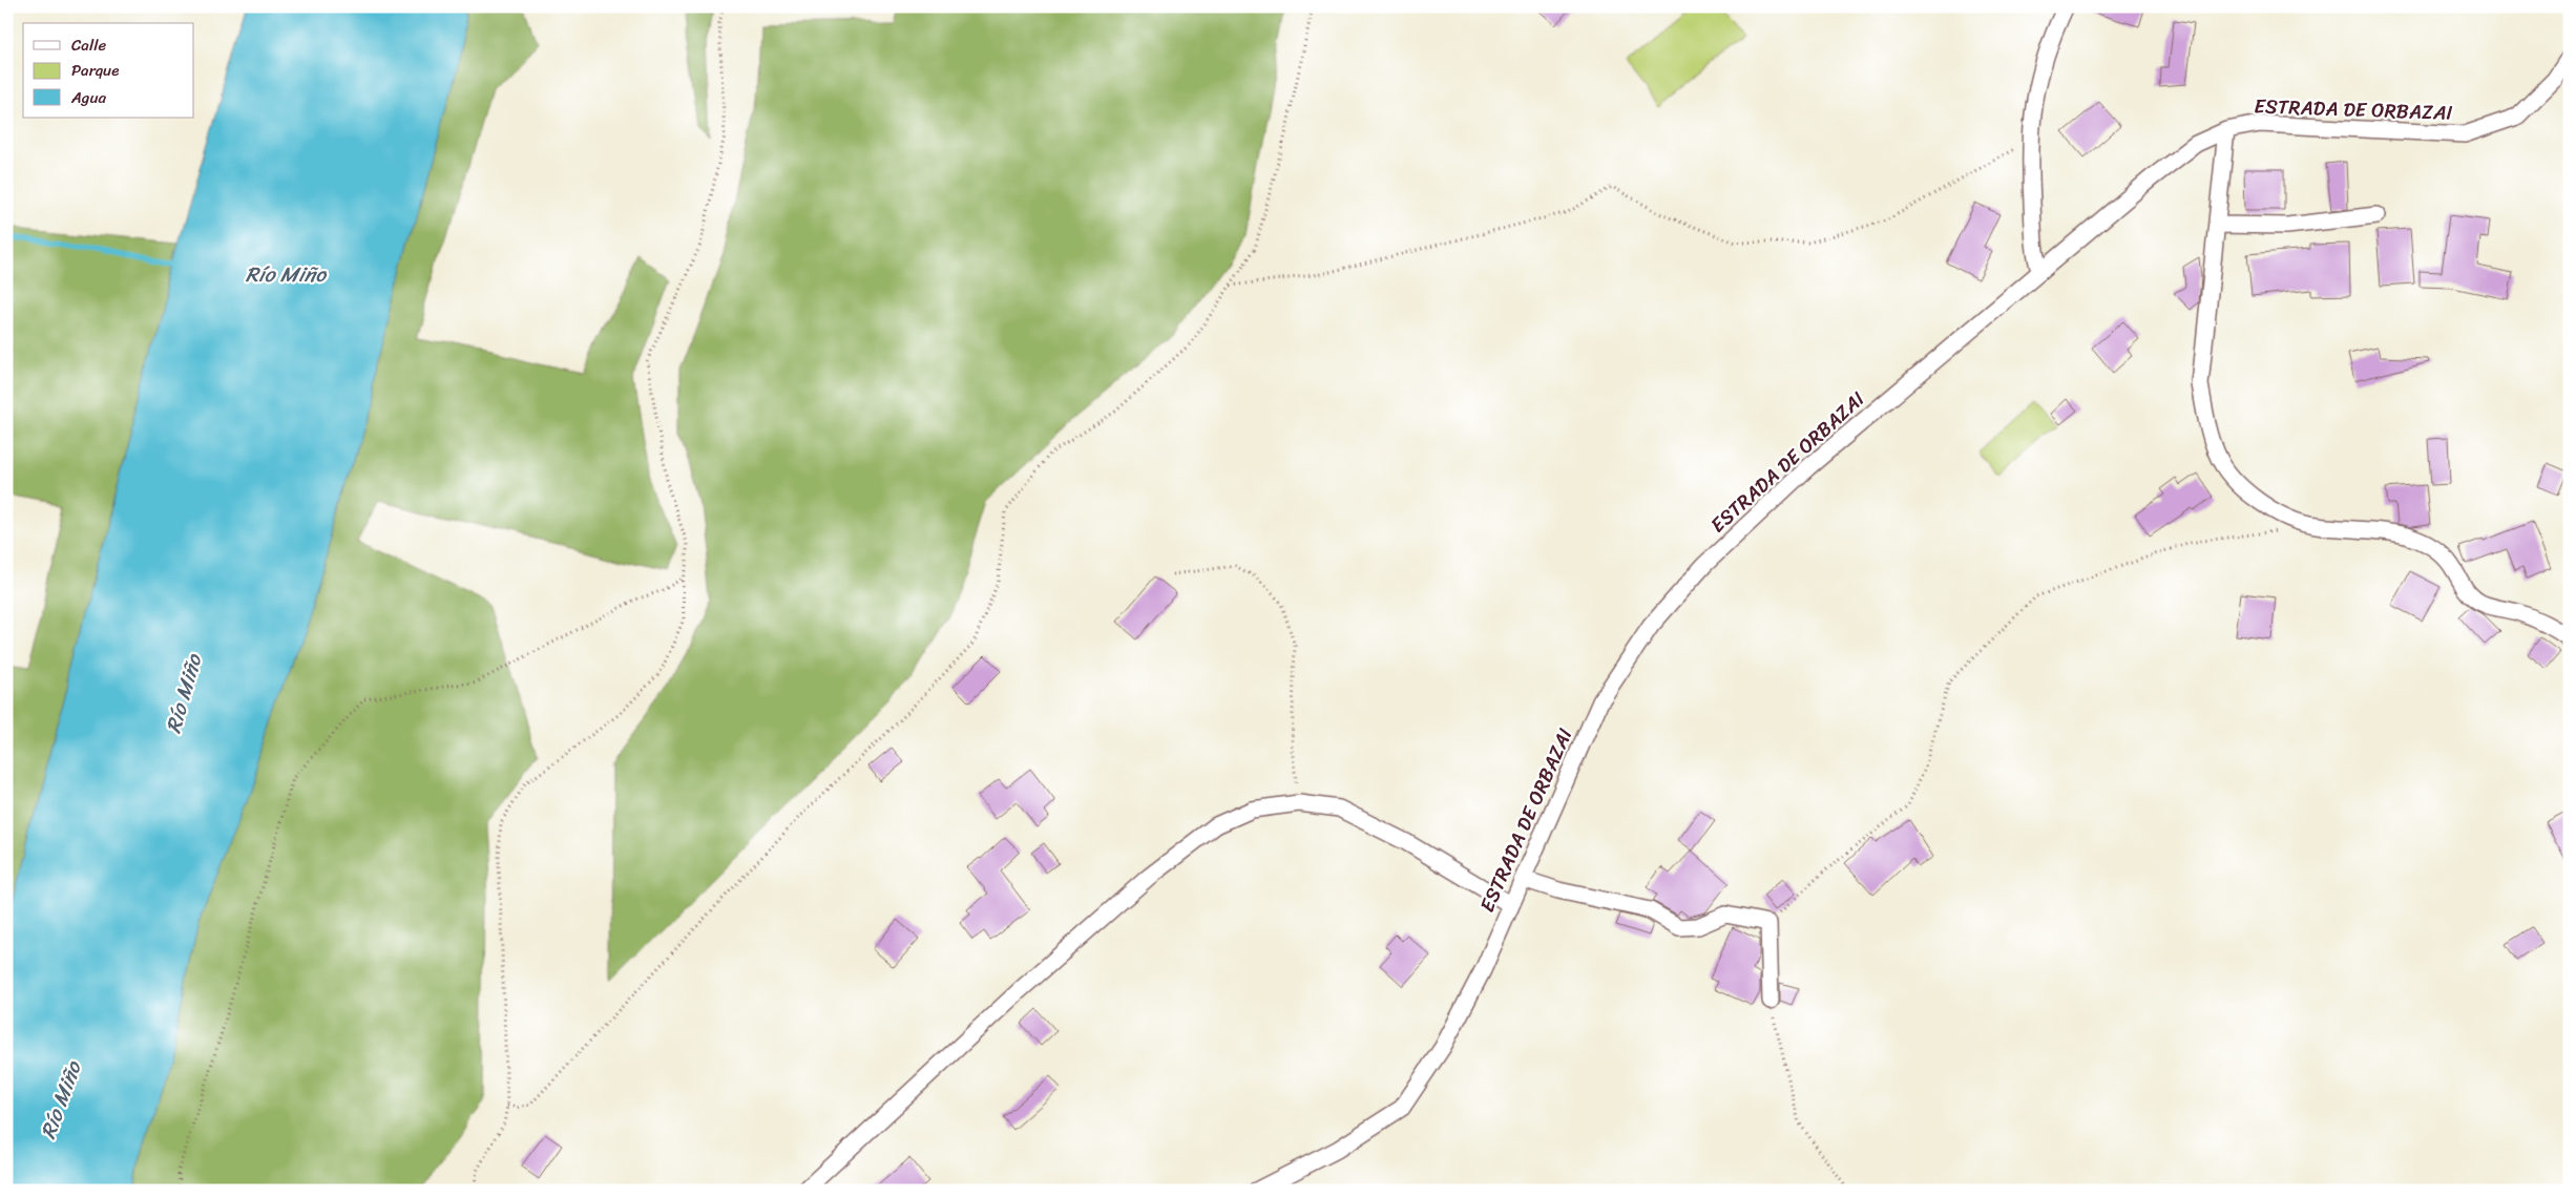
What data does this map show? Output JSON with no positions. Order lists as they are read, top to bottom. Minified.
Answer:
{"streets":{"street":["ESTRADA DE ORBAZAI"]},"water":["Río Miño"],"legend":["Calle","Parque","Agua"]}
